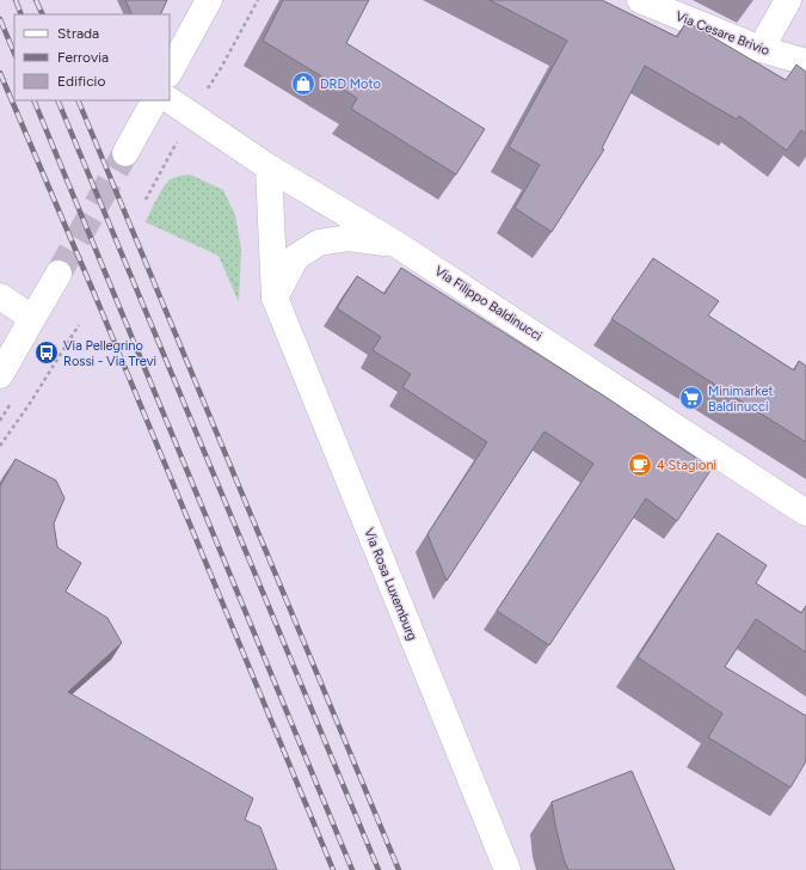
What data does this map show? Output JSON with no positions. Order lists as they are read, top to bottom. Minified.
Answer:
{"streets":{"street":["Via Cesare Brivio","Via Filippo Baldinucci","Via Rosa Luxemburg"]},"crossings":[["Via Filippo Baldinucci","Via Rosa Luxemburg"]],"places":{"shop":["DRD Moto"],"bus stop":["Via Pellegrino Rossi - Via Trevi"],"supermarket":["Minimarket Baldinucci"],"cafe":["4 Stagioni"]},"legend":["Strada","Ferrovia","Edificio"]}
